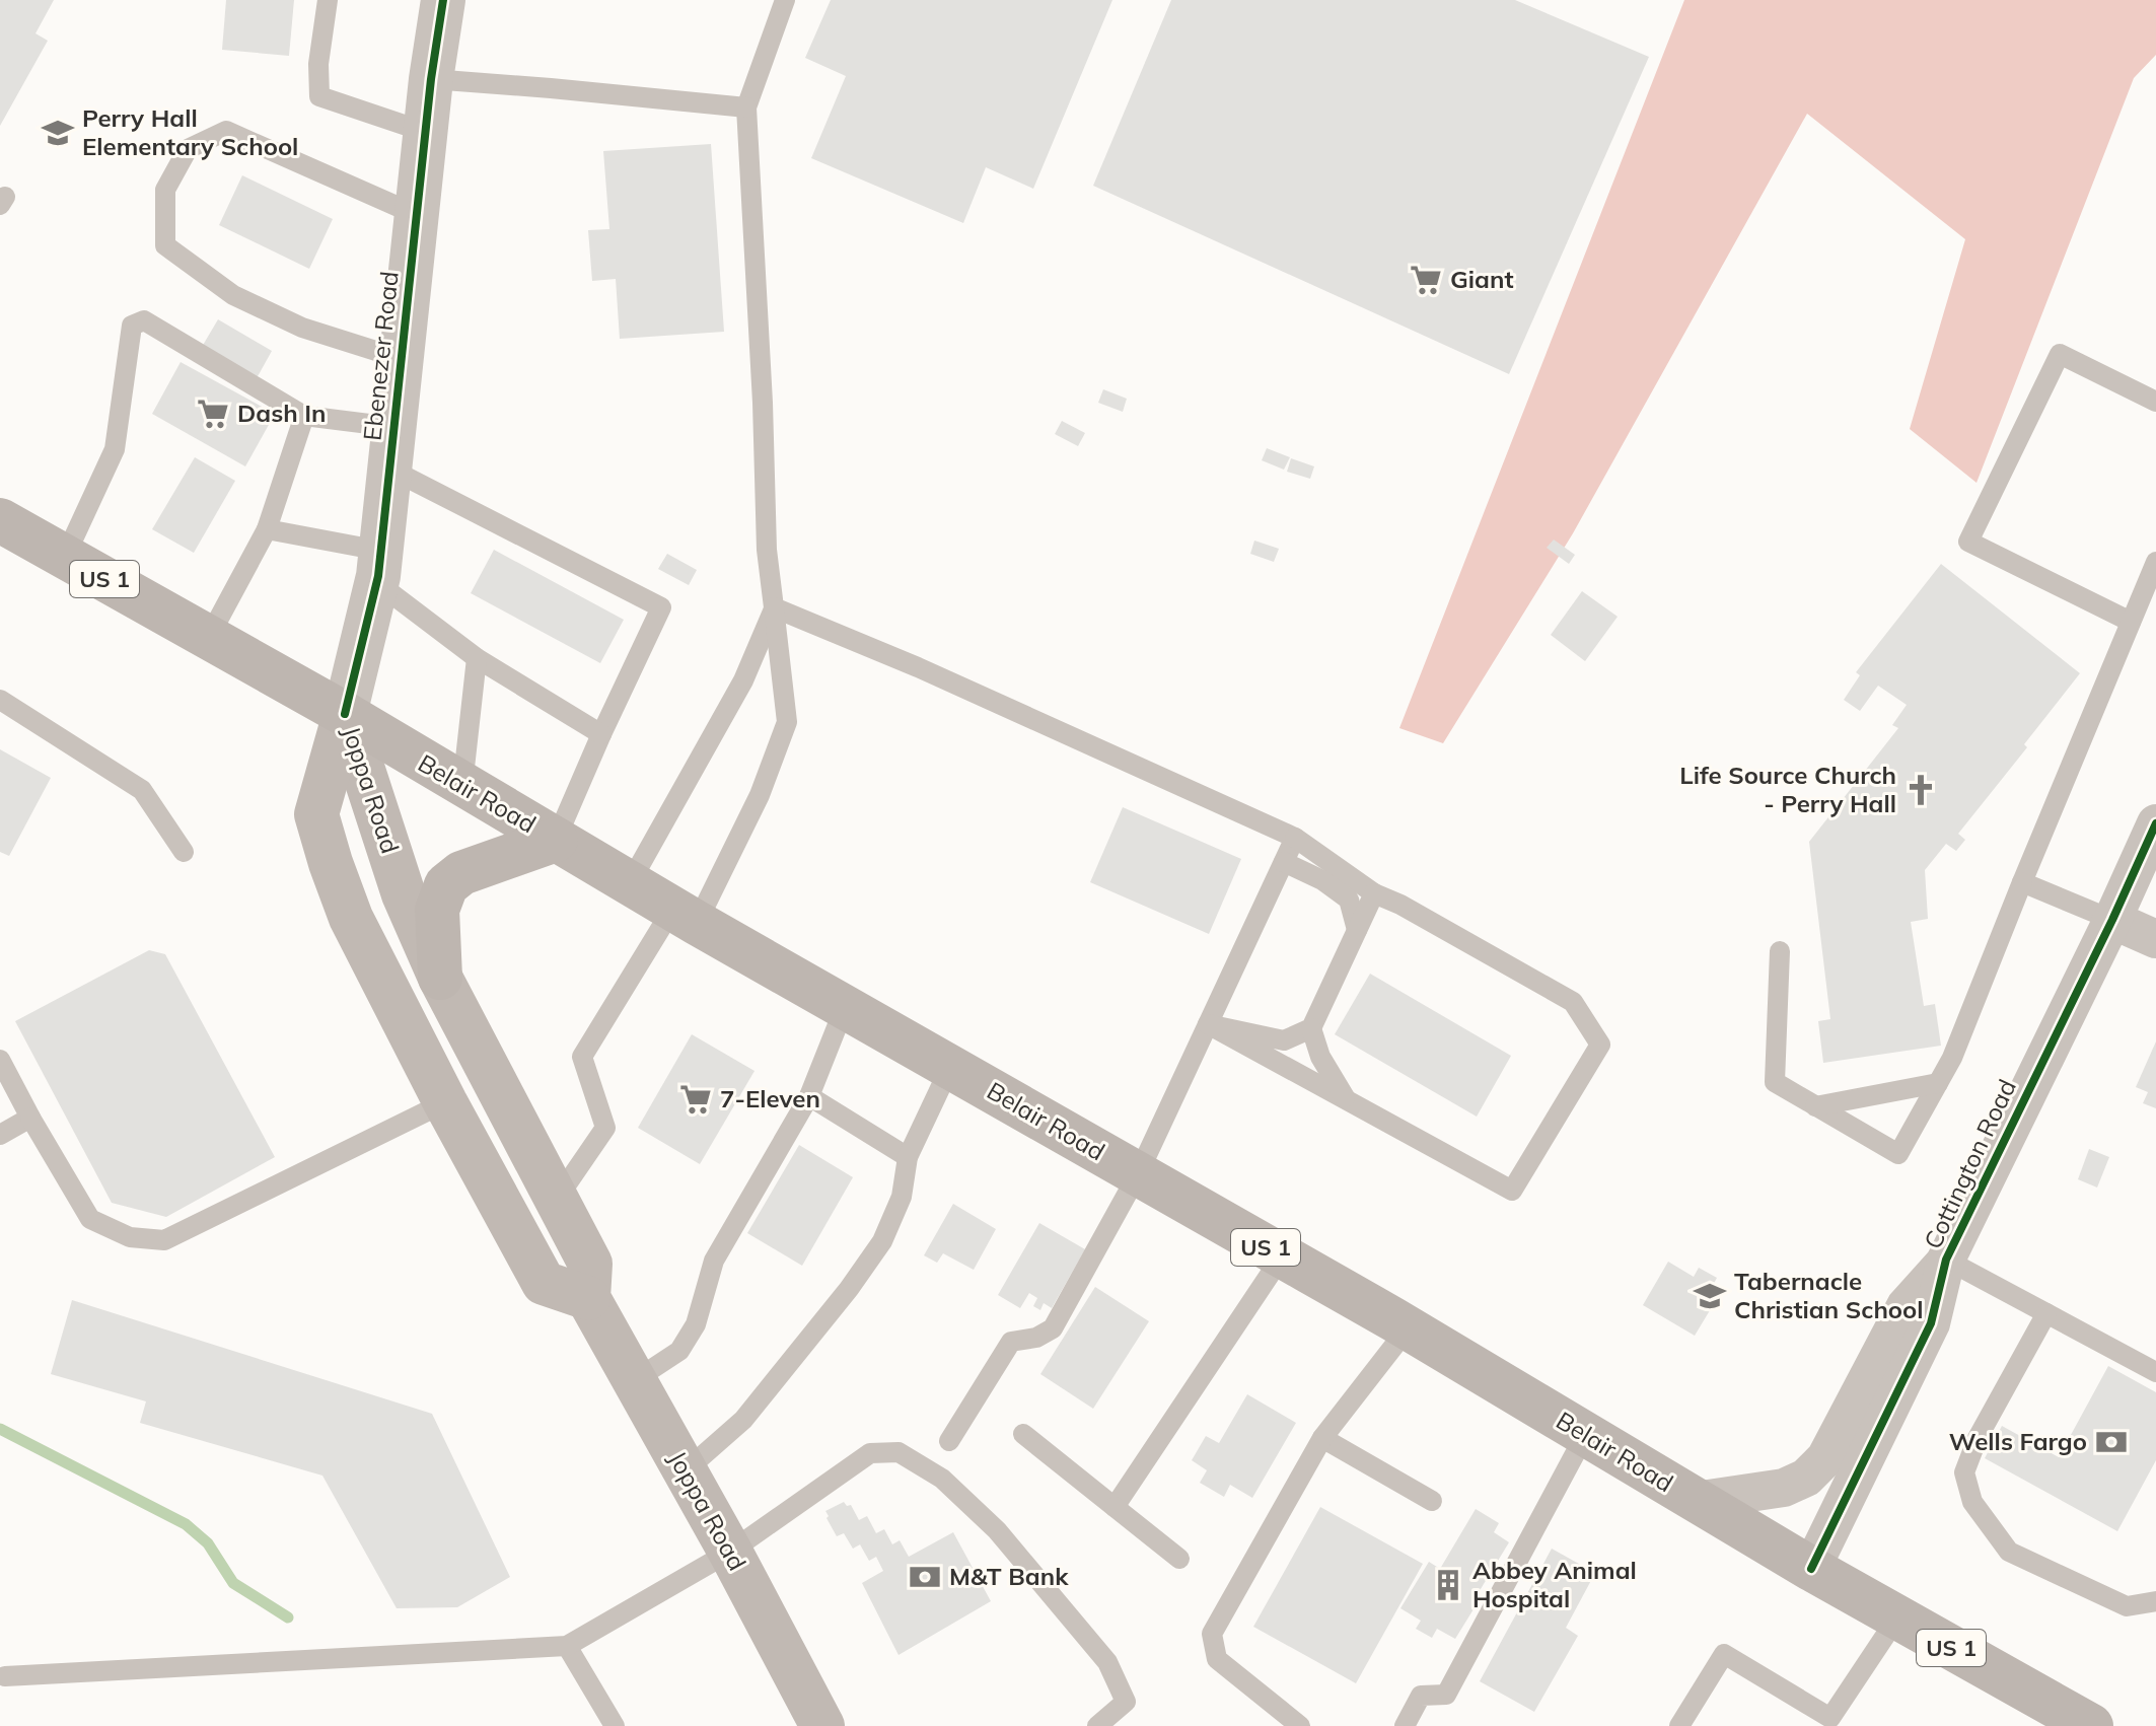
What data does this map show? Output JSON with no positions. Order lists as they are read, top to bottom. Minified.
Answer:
{"streets":{"highway":["US 1","Belair Road"],"main road":["Joppa Road"],"street":["Ebenezer Road","Cottington Road"]},"crossings":[["Ebenezer Road","Joppa Road"],["Ebenezer Road","Belair Road"],["Joppa Road","Belair Road"],["Belair Road","Cottington Road"]],"places":{"school or university":["Perry Hall Elementary School","Tabernacle Christian School"],"supermarket":["Giant","Dash In","7-Eleven"],"church":["Life Source Church - Perry Hall"],"bank":["Wells Fargo","M&T Bank"],"building":["Abbey Animal Hospital"]}}
